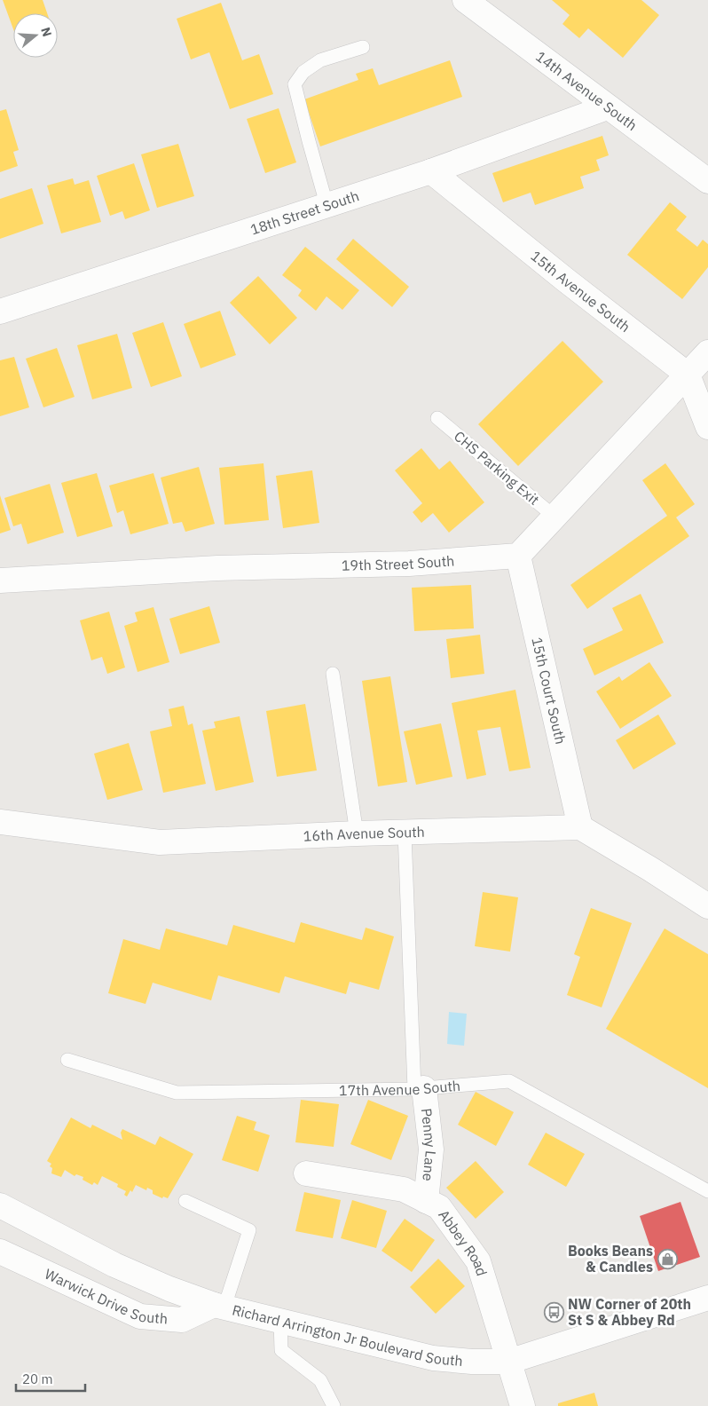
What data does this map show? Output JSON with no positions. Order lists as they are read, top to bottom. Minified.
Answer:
{"streets":{"street":["14th Avenue South","18th Street South","15th Avenue South","19th Street South","15th Court South","16th Avenue South","Penny Lane","Abbey Road","Warwick Drive South","Richard Arrington Jr Boulevard South"],"lane":["CHS Parking Exit","17th Avenue South"]},"crossings":[["14th Avenue South","18th Street South"],["18th Street South","15th Avenue South"],["19th Street South","15th Court South"],["15th Court South","16th Avenue South"],["17th Avenue South","Penny Lane"],["Penny Lane","Abbey Road"],["Abbey Road","Richard Arrington Jr Boulevard South"],["Warwick Drive South","Richard Arrington Jr Boulevard South"]],"places":{"shop":["Books Beans & Candles"],"bus stop":["NW Corner of 20th St S & Abbey Rd"]},"scale_bar":"20 m","north":"right"}
